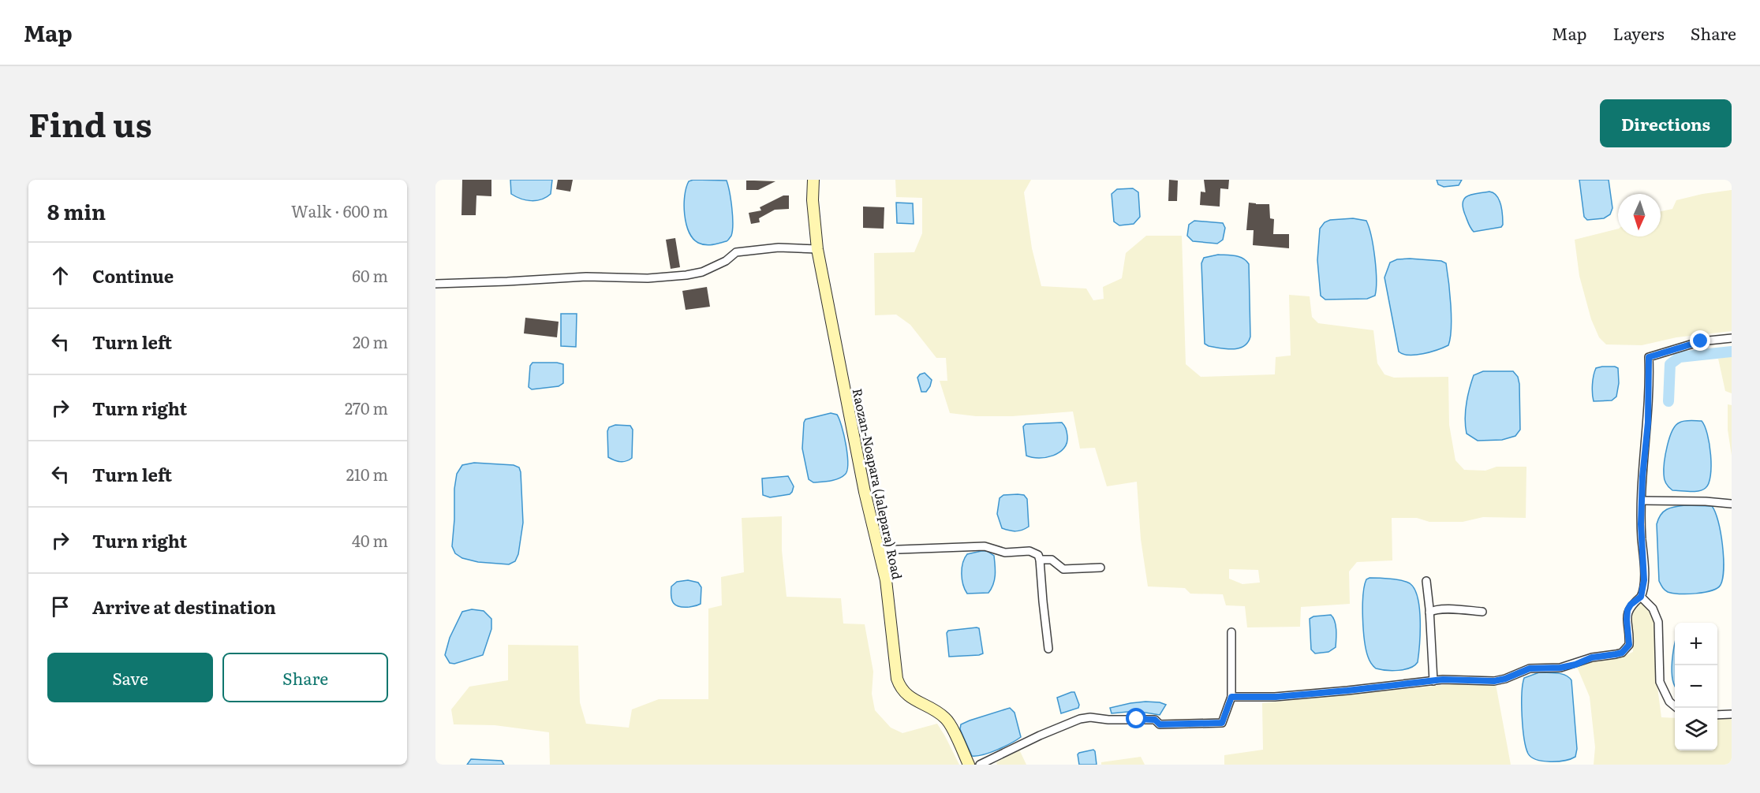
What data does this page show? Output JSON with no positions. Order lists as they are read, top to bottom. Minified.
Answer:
{"streets":{"main road":["Raozan-Noapara (Jalepara) Road"]},"north":"bottom","page":{"header":"Map","nav":["Map","Layers","Share"],"title":"Find us","buttons":["Directions",["Save","Share"]],"heading":["8 min","Walk · 600 m"],"list":[["Continue","60 m"],["Turn left","20 m"],["Turn right","270 m"],["Turn left","210 m"],["Turn right","40 m"],"Arrive at destination"],"map_buttons":["+","−"]}}
